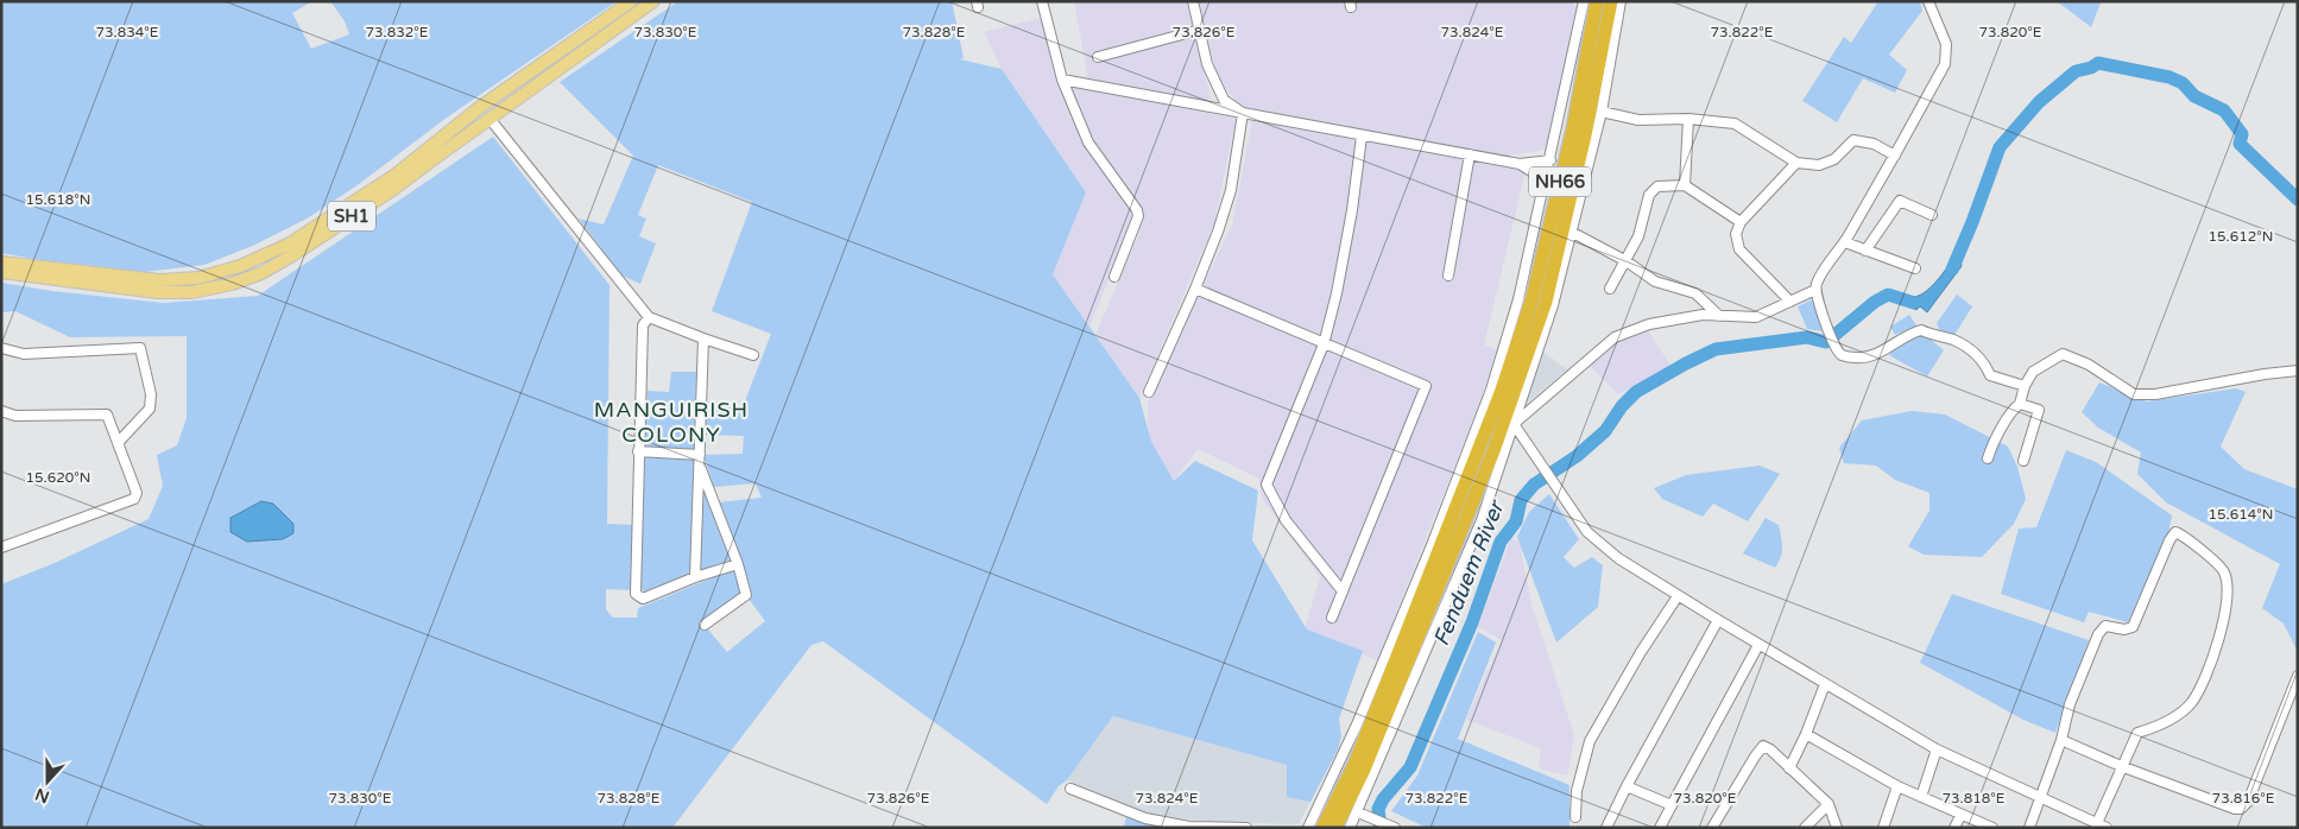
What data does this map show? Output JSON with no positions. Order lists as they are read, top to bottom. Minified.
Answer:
{"streets":{"highway":["NH66"],"main road":["SH1"]},"districts":["MANGUIRISH COLONY"],"water":["Fenduem River"],"north":"bottom","coordinates":["73.832°E","73.828°E","73.822°E","73.834°E","73.830°E","73.826°E","73.824°E","73.820°E","15.618°N","15.612°N","15.620°N","15.614°N","73.818°E","73.816°E"]}
